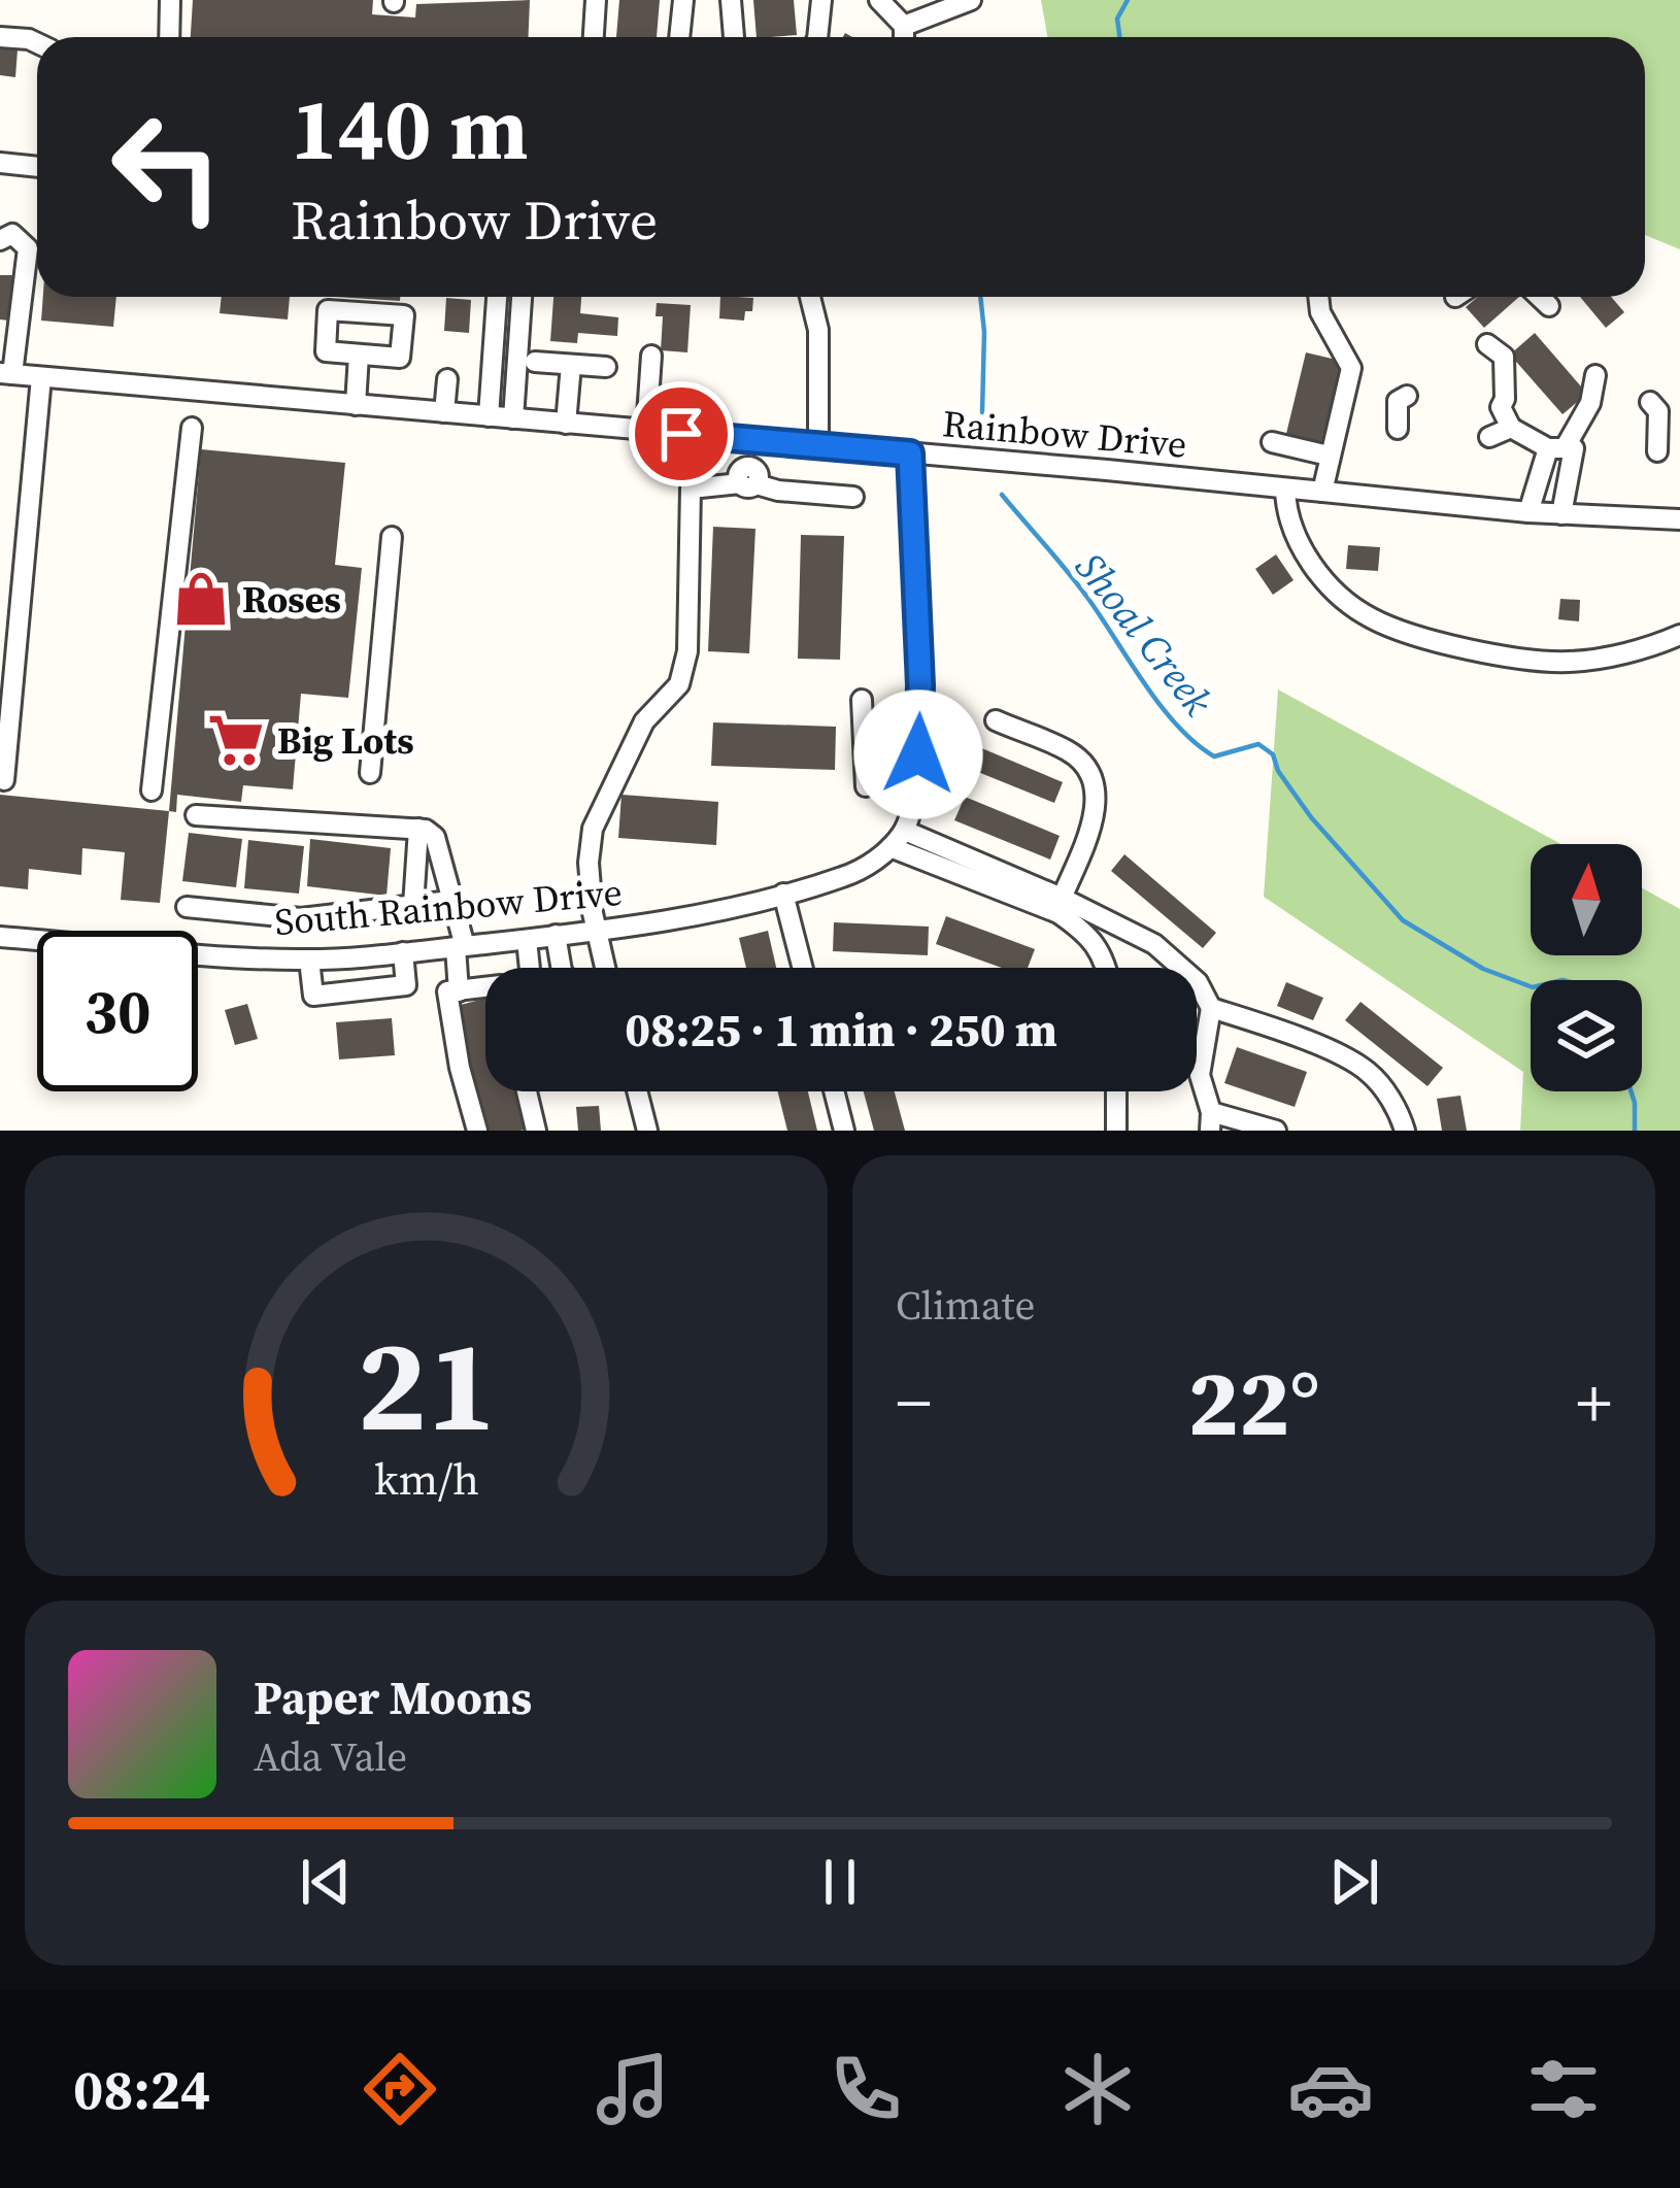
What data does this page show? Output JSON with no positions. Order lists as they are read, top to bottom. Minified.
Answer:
{"streets":{"street":["Rainbow Drive","South Rainbow Drive"]},"crossings":[["Rainbow Drive","South Rainbow Drive"]],"water":["Shoal Creek"],"places":{"shop":["Roses"],"supermarket":["Big Lots"]},"north":"top","page":{"turn":["140 m","Rainbow Drive"],"limit":"30","trip":"08:25 · 1 min · 250 m","tile":"Climate","heat":["−","22°","+"],"song":["Paper Moons","Ada Vale"],"tabs":"08:24","gauge":["21","km/h"]}}
